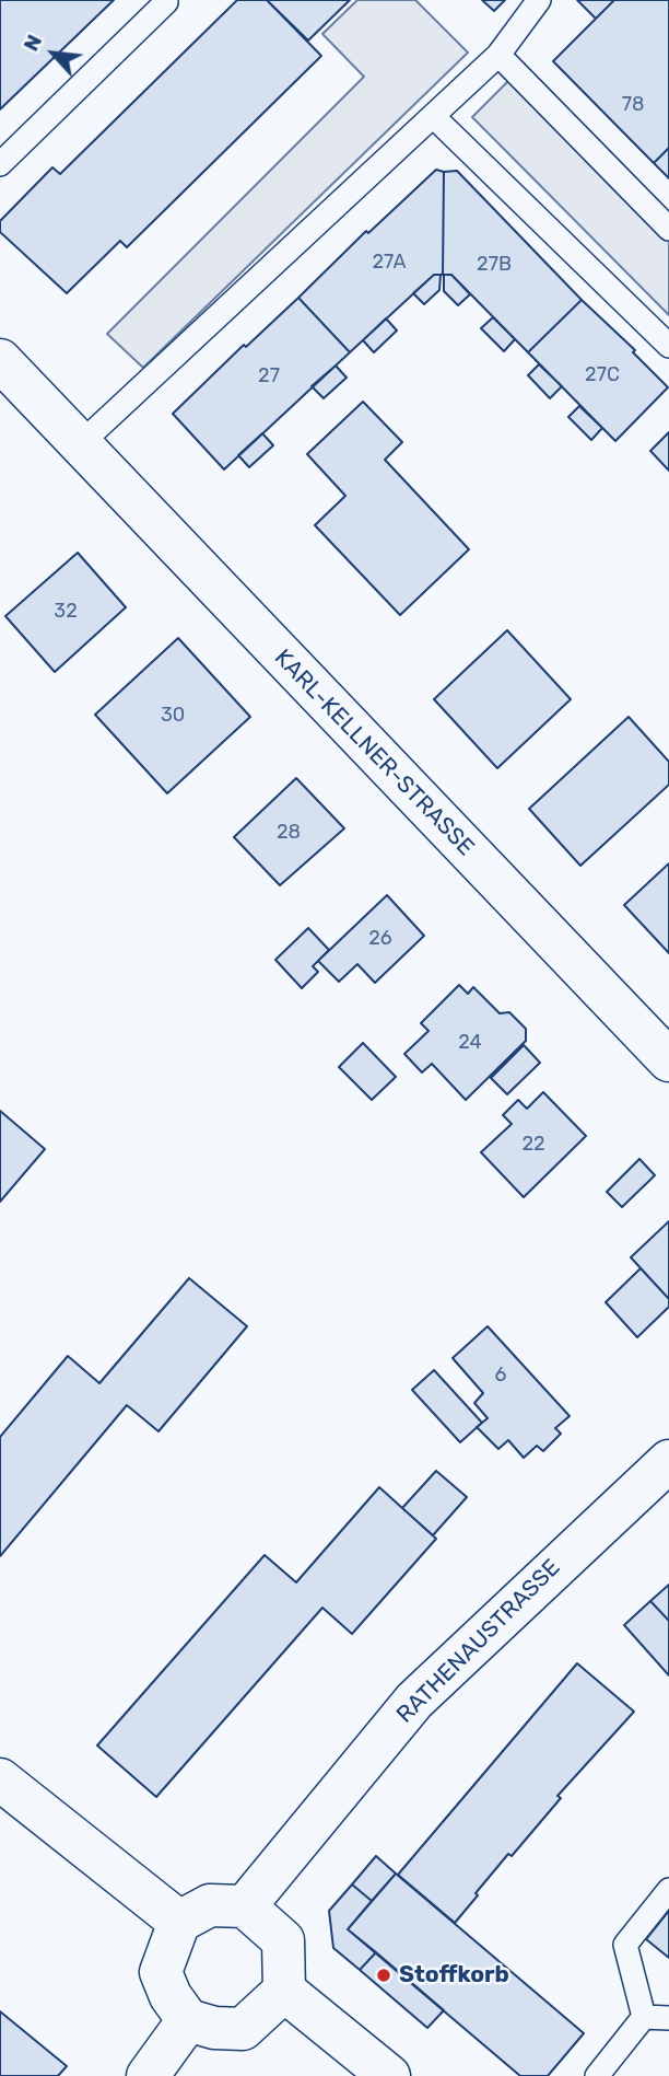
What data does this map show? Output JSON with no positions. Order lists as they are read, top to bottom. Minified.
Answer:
{"streets":{"street":["KARL-KELLNER-STRASSE","RATHENAUSTRASSE"]},"places":["Stoffkorb"],"house_numbers":["78","27A","27B","27C","27","32","30","28","26","24","22","6"],"north":"top left"}
